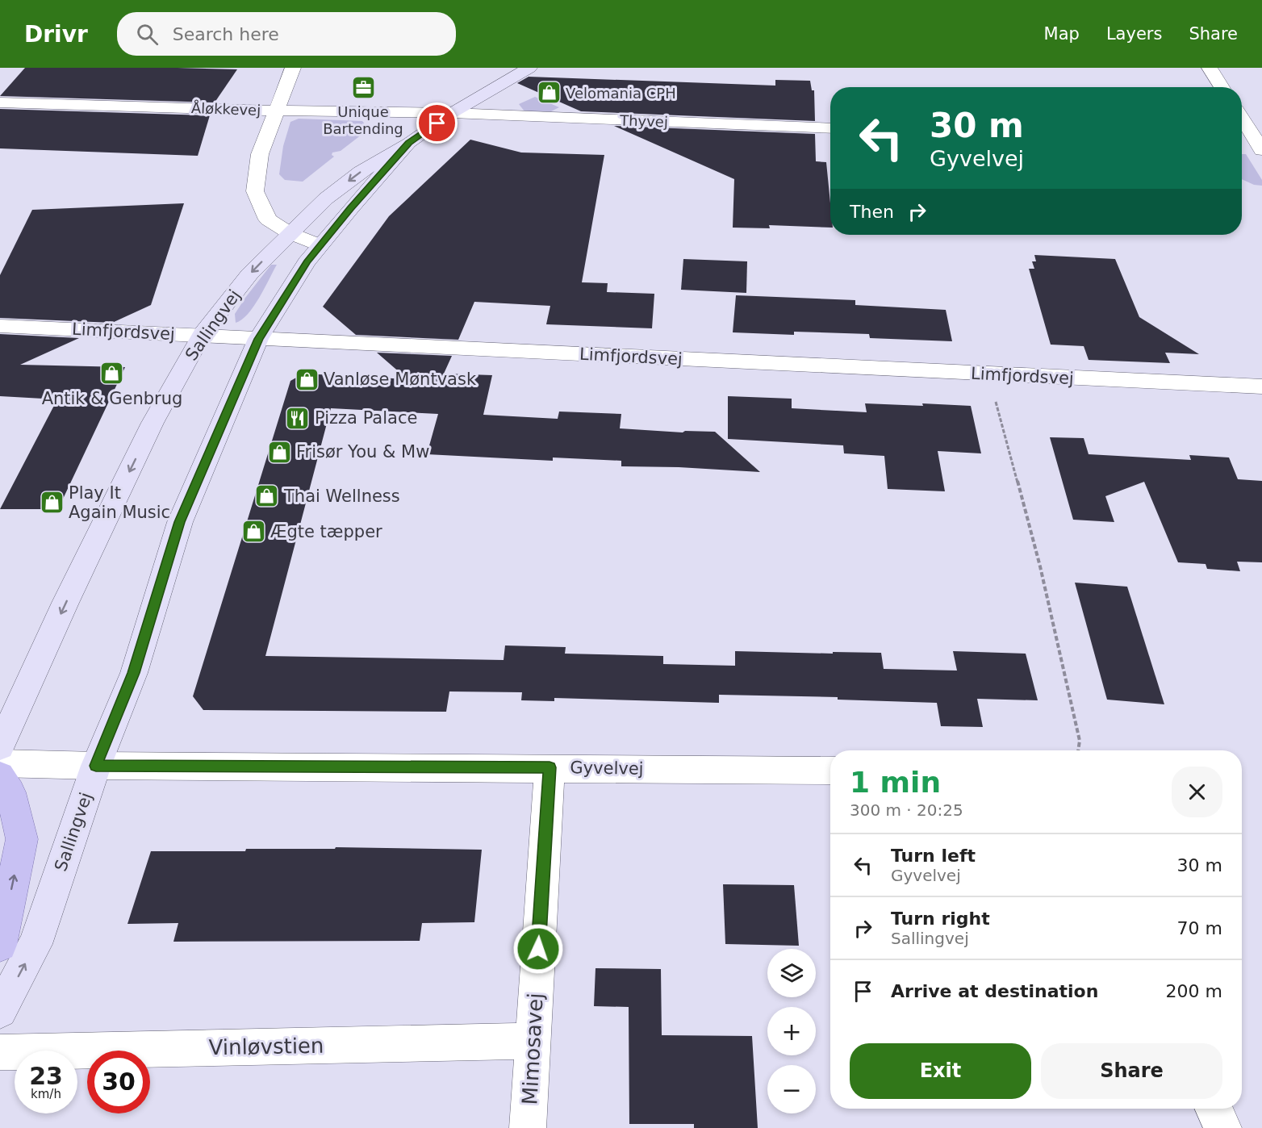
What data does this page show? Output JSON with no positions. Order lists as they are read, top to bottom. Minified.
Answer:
{"streets":{"street":["Åløkkevej","Thyvej","Sallingvej","Limfjordsvej","Gyvelvej","Vinløvstien","Mimosavej"]},"crossings":[["Åløkkevej","Thyvej"],["Åløkkevej","Sallingvej"],["Thyvej","Sallingvej"],["Sallingvej","Limfjordsvej"],["Sallingvej","Gyvelvej"],["Gyvelvej","Mimosavej"],["Vinløvstien","Mimosavej"]],"places":{"office":["Unique Bartending"],"shop":["Velomania CPH","Antik & Genbrug","Vanløse Møntvask","Frisør You & Mw","Thai Wellness","Play It Again Music","Ægte tæpper"],"restaurant":["Pizza Palace"]},"page":{"header":"Drivr","search":"Search here","nav":["Map","Layers","Share"],"turn":["30 m","Gyvelvej"],"then":"Then","heading":["1 min","300 m · 20:25"],"list":[{"name":"Turn left","note":"Gyvelvej","value":"30 m"},{"name":"Turn right","note":"Sallingvej","value":"70 m"},{"name":"Arrive at destination","value":"200 m"}],"map_buttons":["+","−"],"buttons":["Exit","Share"],"speed":"23 km/h","limit":"30"}}
